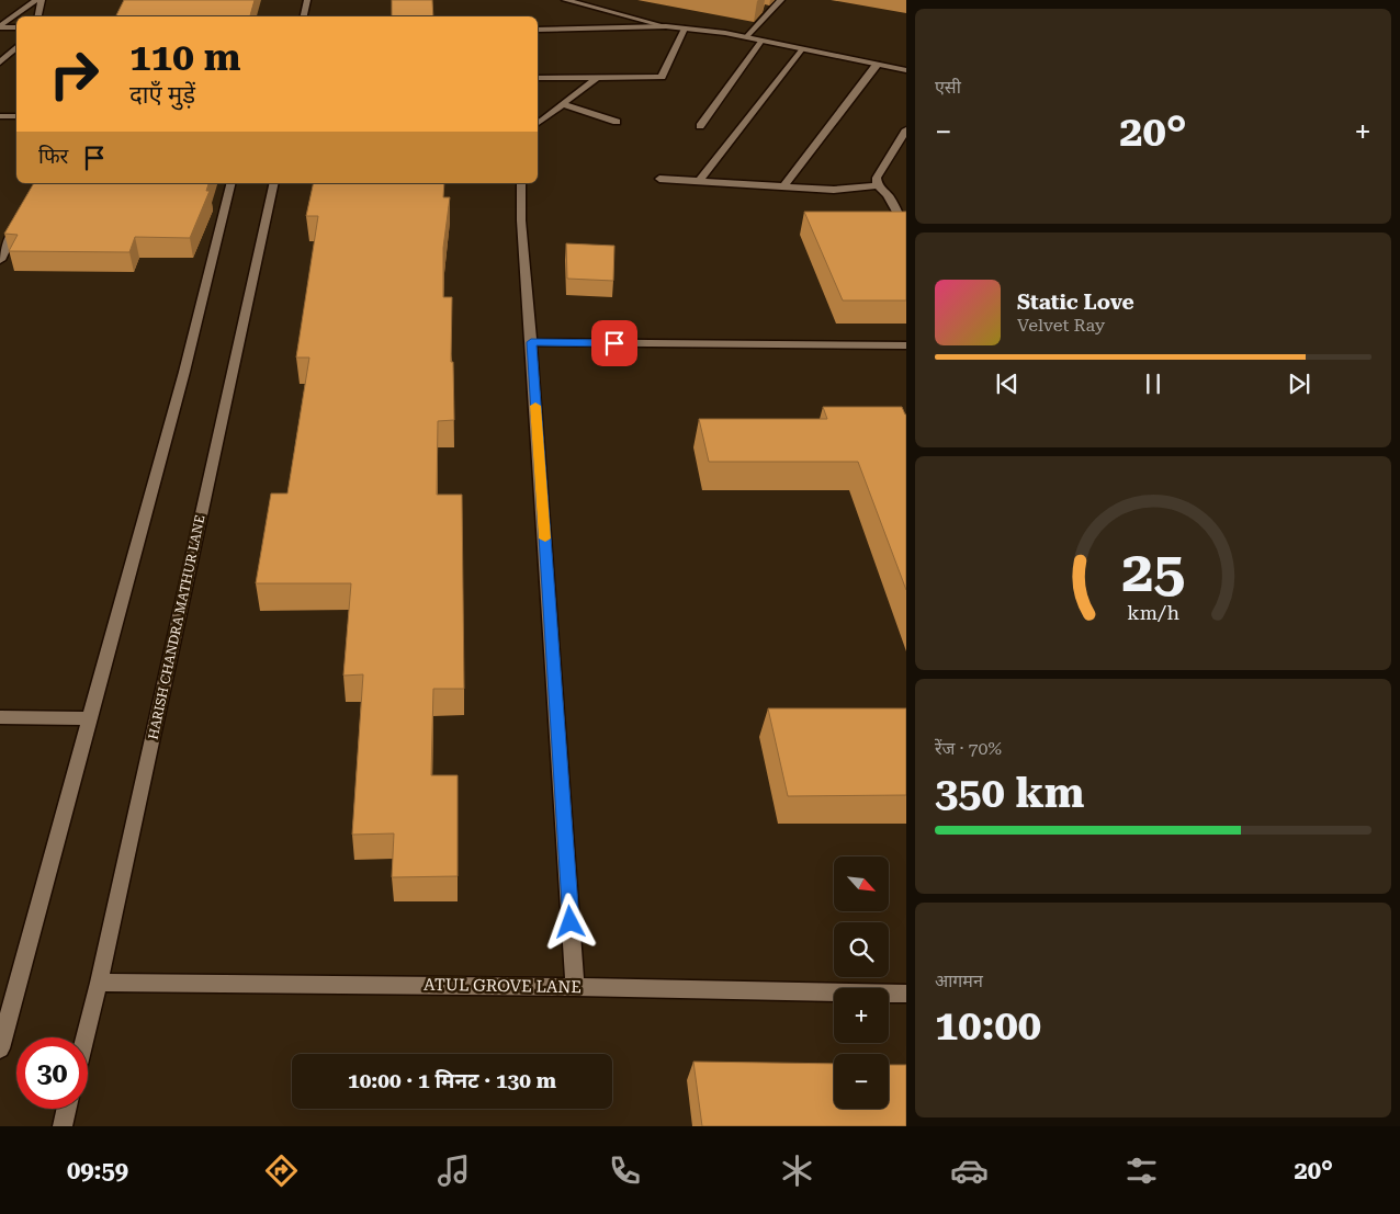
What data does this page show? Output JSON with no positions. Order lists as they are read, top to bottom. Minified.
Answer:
{"streets":{"street":["HARISH CHANDRA MATHUR LANE","ATUL GROVE LANE"]},"crossings":[["HARISH CHANDRA MATHUR LANE","ATUL GROVE LANE"]],"north":"bottom right","page":{"tile":["एसी",["रेंज · 70%","350 km"],["आगमन","10:00"]],"turn":["110 m","दाएँ मुड़ें"],"heat":["−","20°","+"],"then":"फिर","song":["Static Love","Velvet Ray"],"map_buttons":["+","−"],"limit":"30","trip":"10:00 · 1 मिनट · 130 m","tabs":["09:59","20°"],"gauge":["25","km/h"]}}
